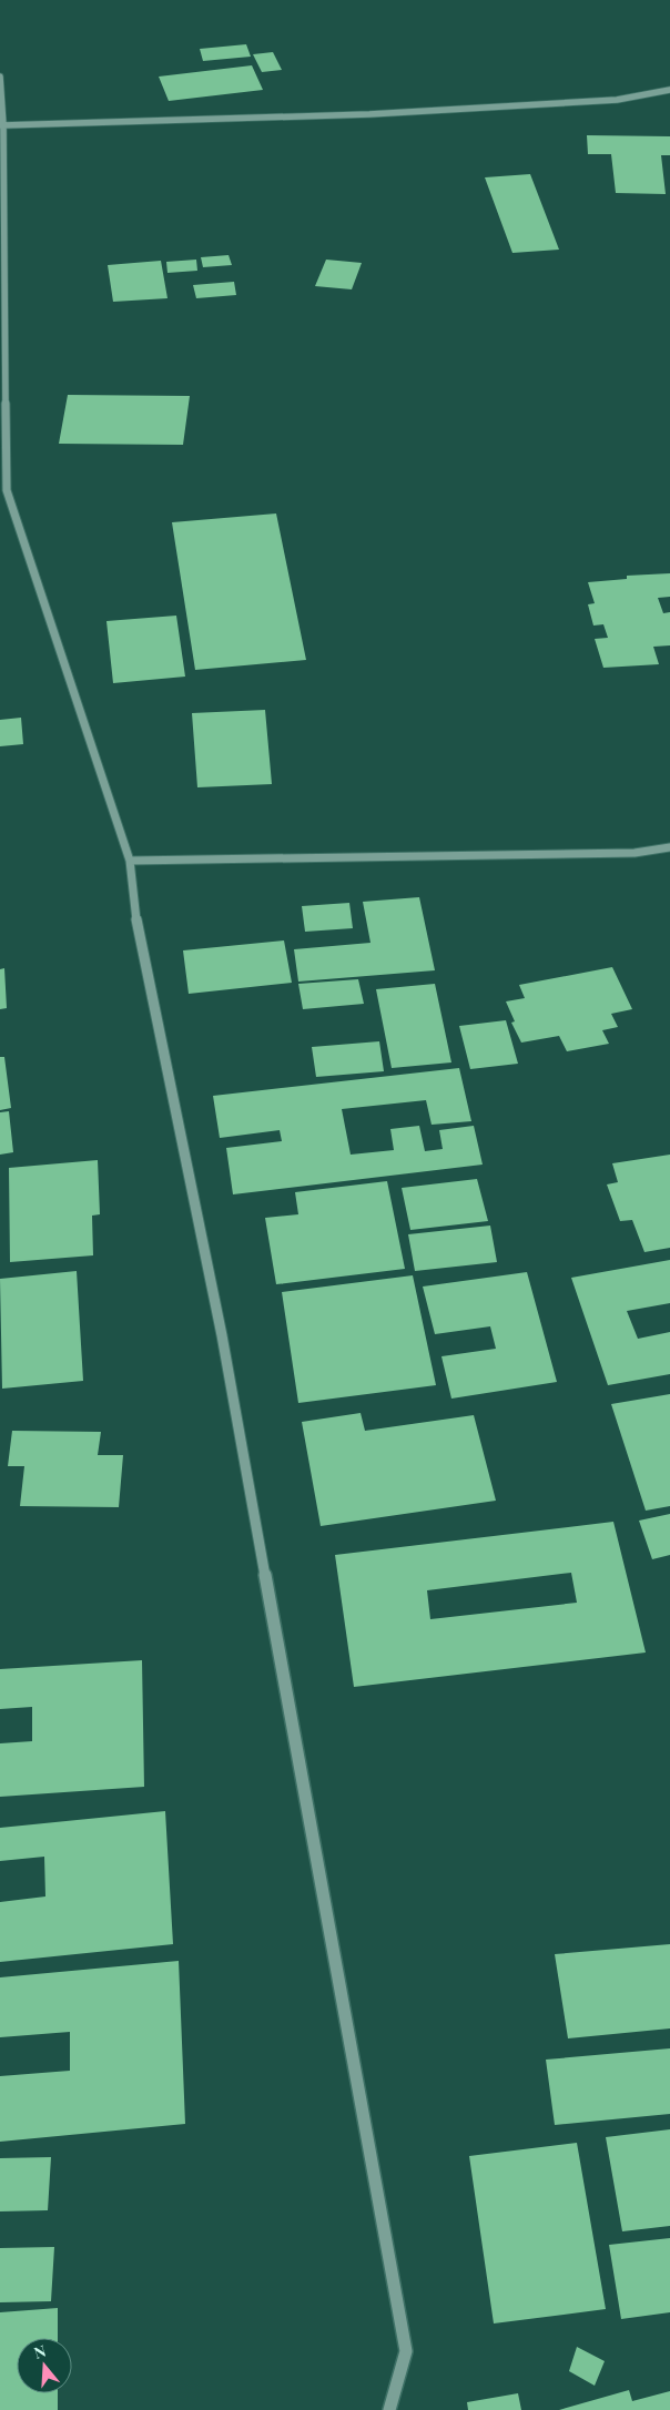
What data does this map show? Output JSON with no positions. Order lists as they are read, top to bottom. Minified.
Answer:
{"north":"top"}
